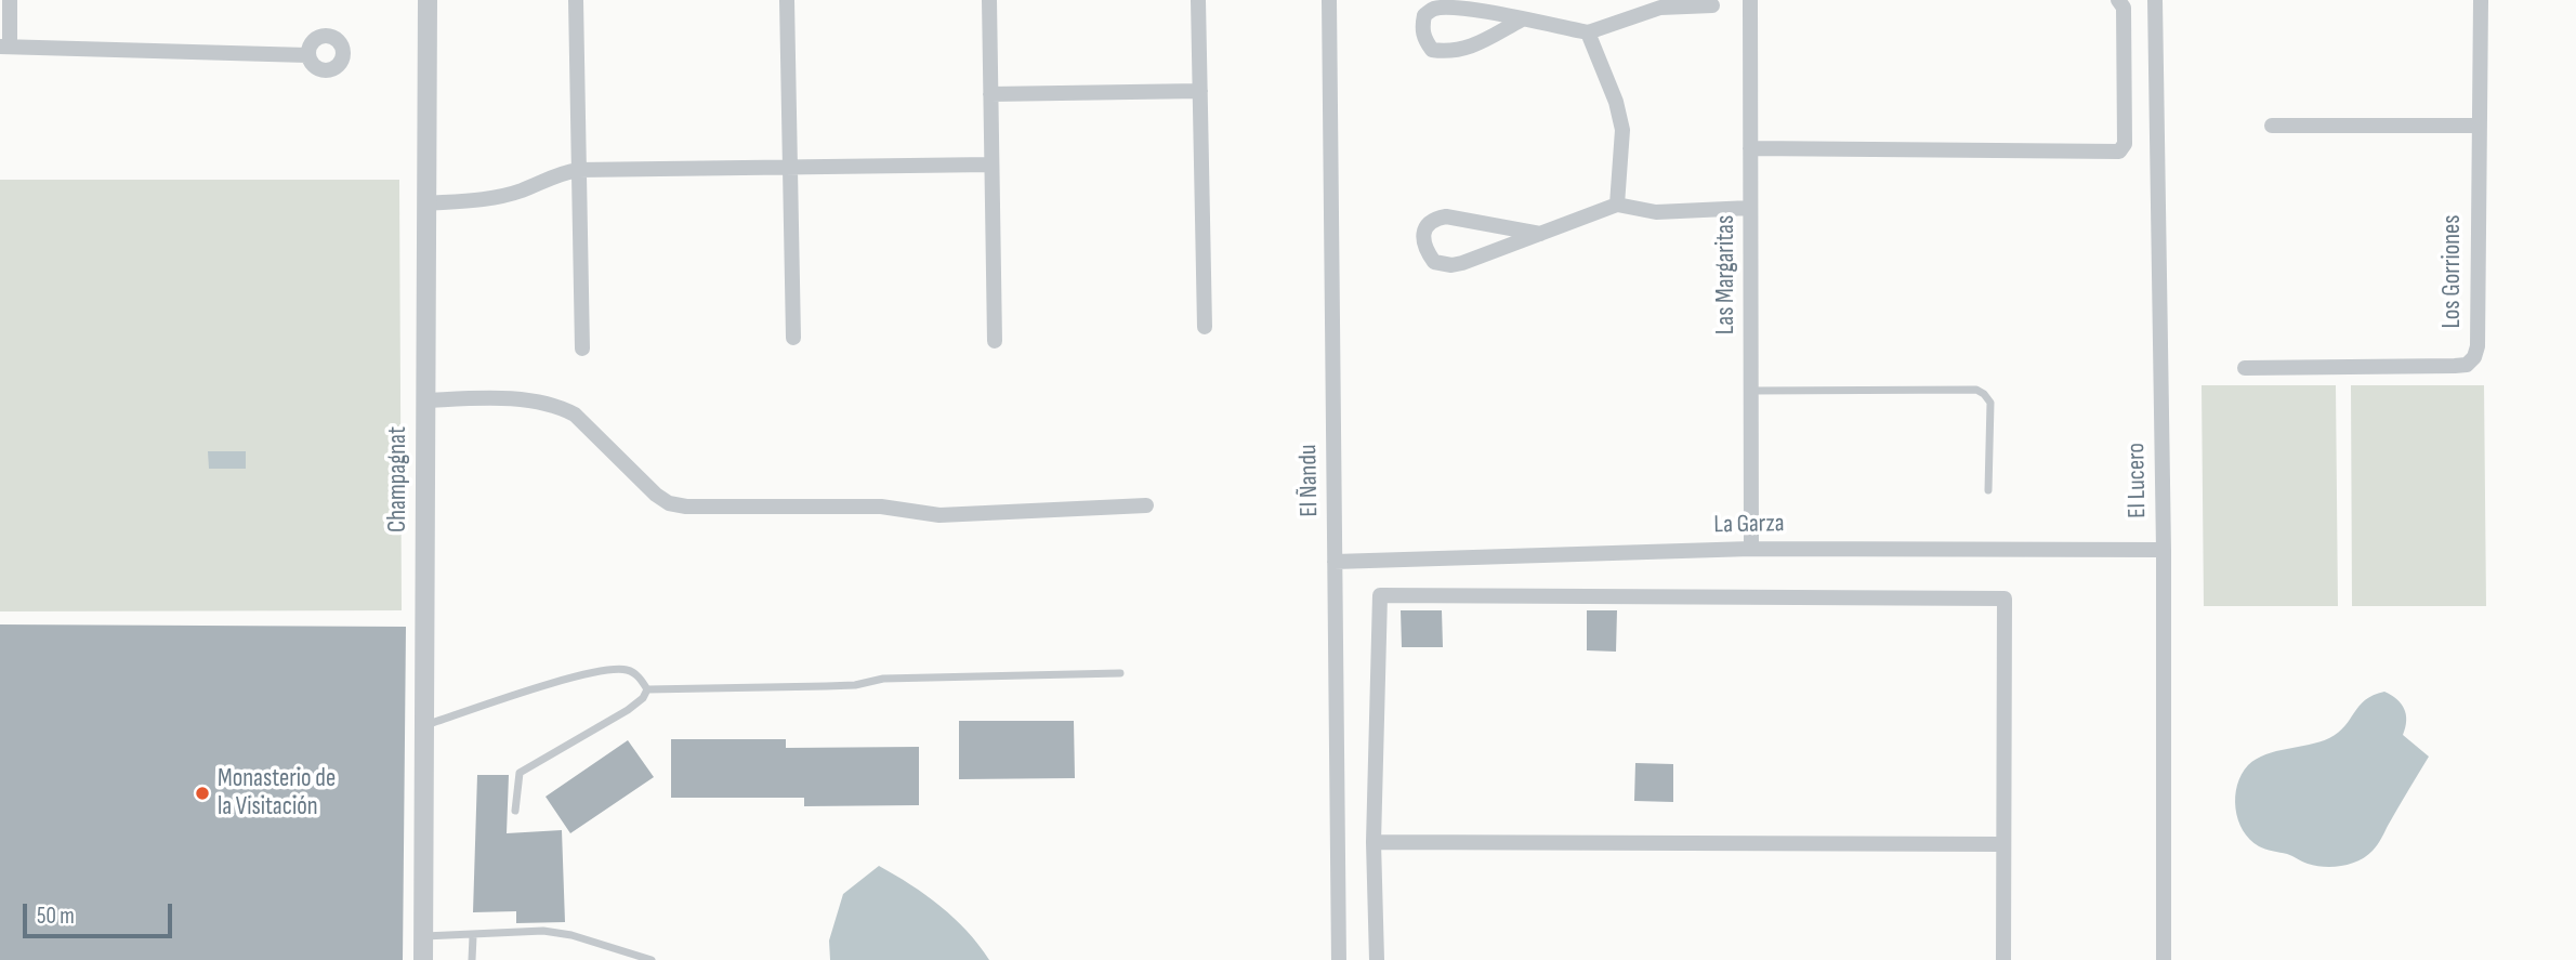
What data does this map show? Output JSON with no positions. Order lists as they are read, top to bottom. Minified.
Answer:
{"streets":{"street":["Los Gorriones","Las Margaritas","Champagnat","El Ñandu","El Lucero","La Garza"]},"crossings":[["Las Margaritas","La Garza"],["El Ñandu","La Garza"],["El Lucero","La Garza"]],"places":["Monasterio de la Visitación"],"scale_bar":"50 m"}
